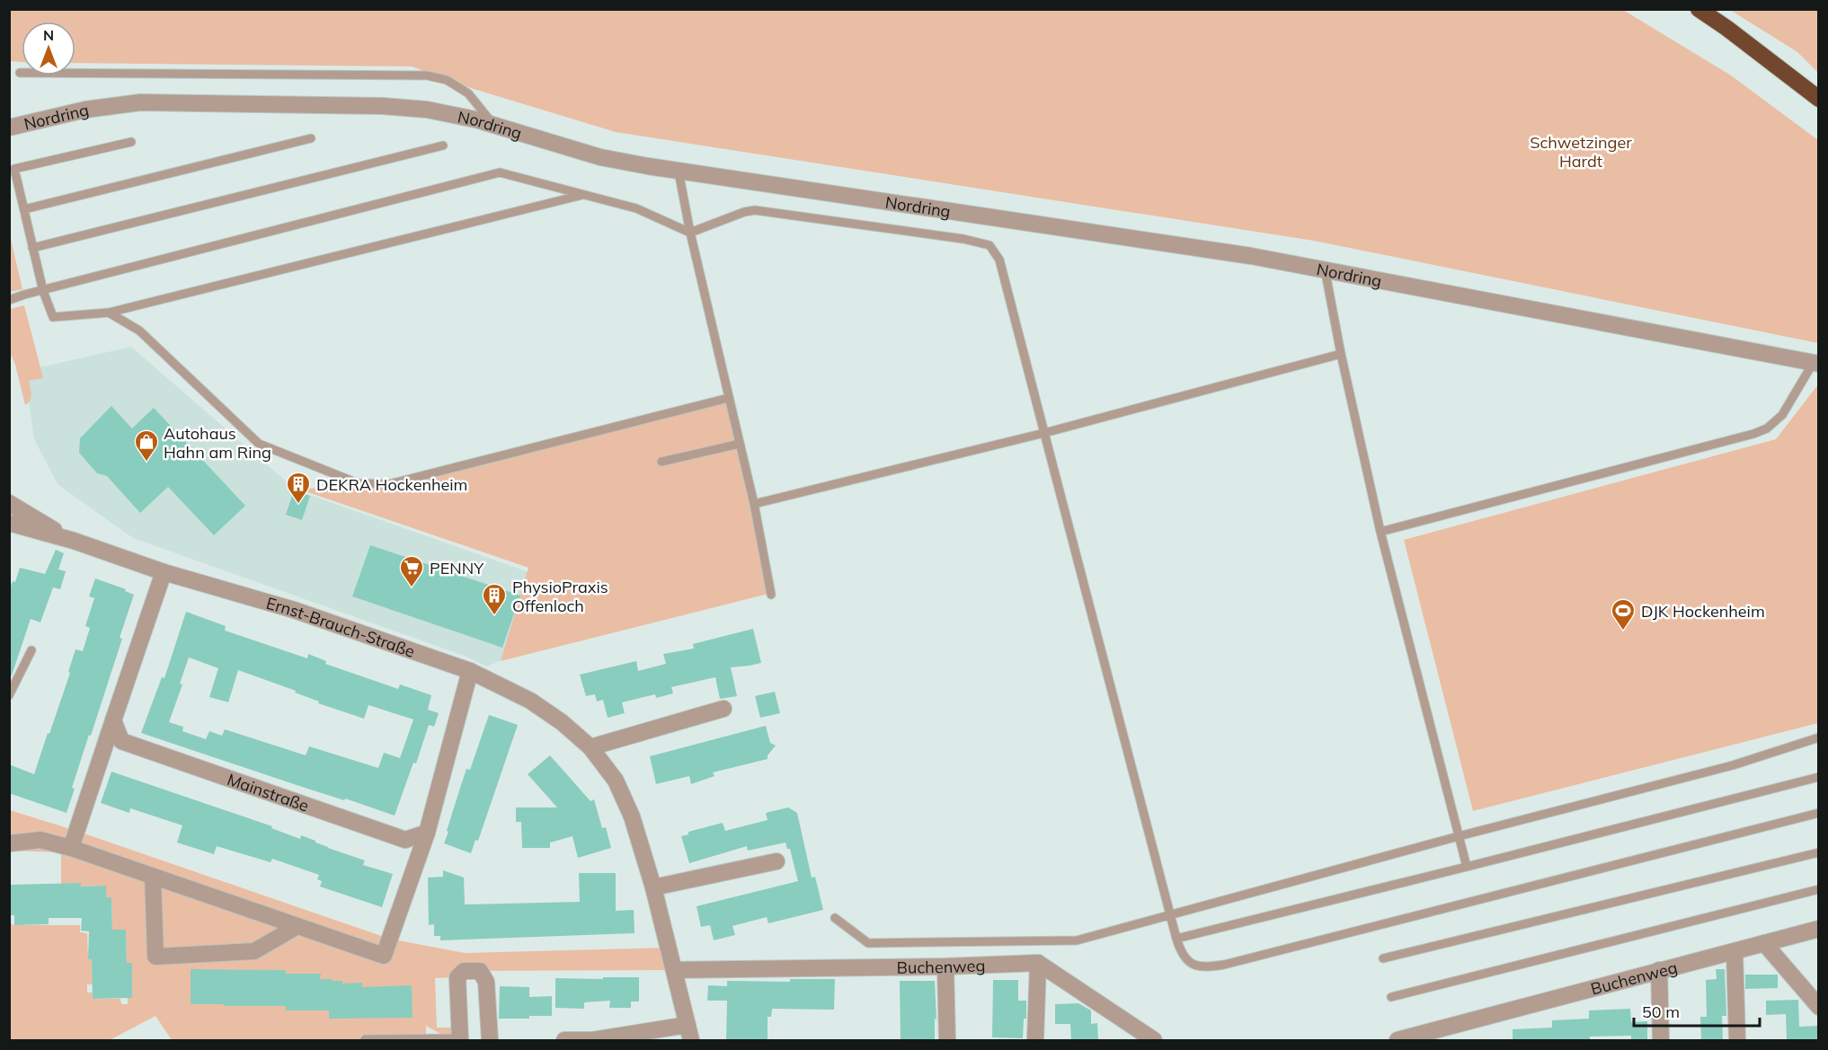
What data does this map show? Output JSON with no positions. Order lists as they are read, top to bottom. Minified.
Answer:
{"streets":{"street":["Nordring","Ernst-Brauch-Straße","Mainstraße","Buchenweg"]},"crossings":[["Ernst-Brauch-Straße","Buchenweg"]],"parks":["Schwetzinger Hardt"],"places":{"shop":["Autohaus Hahn am Ring"],"building":["DEKRA Hockenheim","PhysioPraxis Offenloch"],"supermarket":["PENNY"],"sports":["DJK Hockenheim"]},"scale_bar":"50 m","north":"top"}
